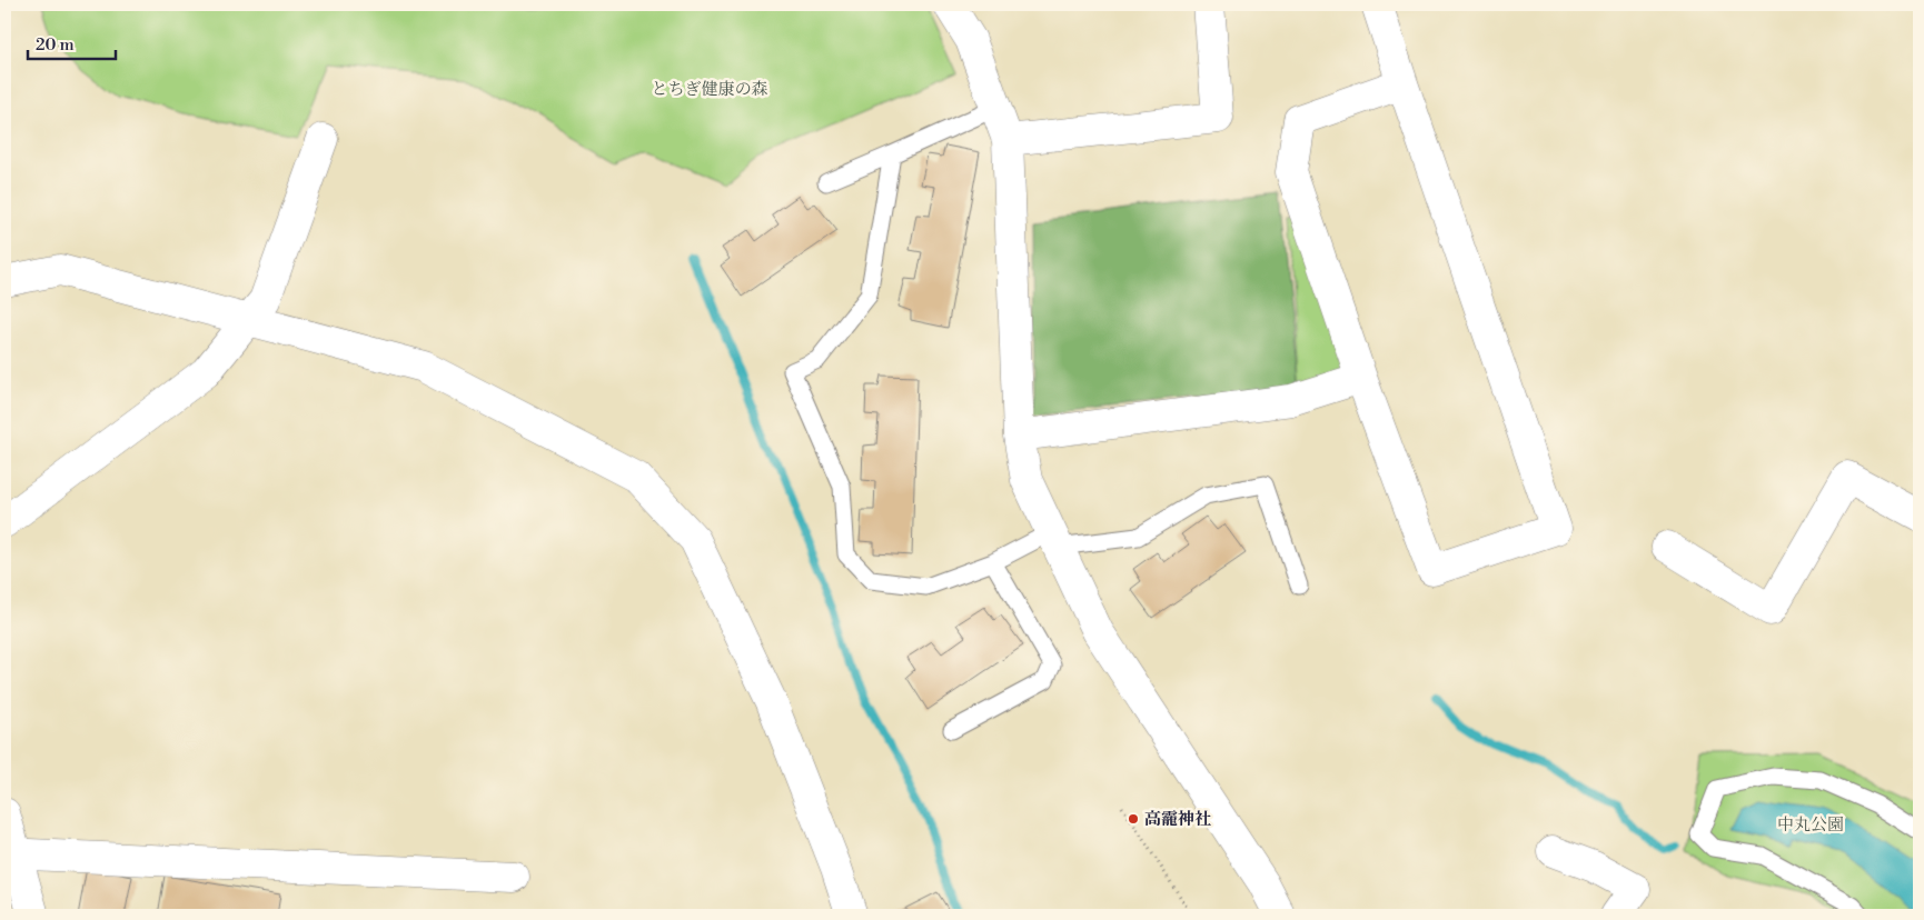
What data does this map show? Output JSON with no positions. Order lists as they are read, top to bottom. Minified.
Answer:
{"parks":["とちぎ健康の森","中丸公園"],"places":["高靇神社"],"scale_bar":"20 m"}
